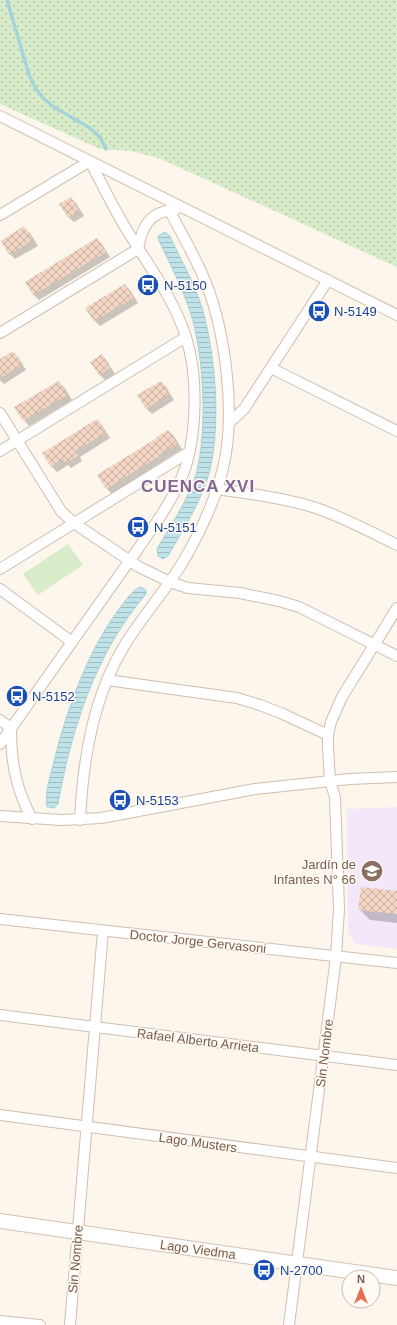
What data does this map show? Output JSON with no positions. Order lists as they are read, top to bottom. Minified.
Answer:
{"streets":{"main road":["Lago Viedma"],"street":["Doctor Jorge Gervasoni","Rafael Alberto Arrieta","Sin Nombre","Lago Musters"]},"crossings":[["Doctor Jorge Gervasoni","Sin Nombre"],["Rafael Alberto Arrieta","Sin Nombre"],["Sin Nombre","Lago Musters"],["Sin Nombre","Lago Viedma"]],"districts":["CUENCA XVI"],"places":{"bus stop":["N-5150","N-5149","N-5151","N-5152","N-5153","N-2700"],"school or university":["Jardín de Infantes N° 66"]},"north":"top"}
